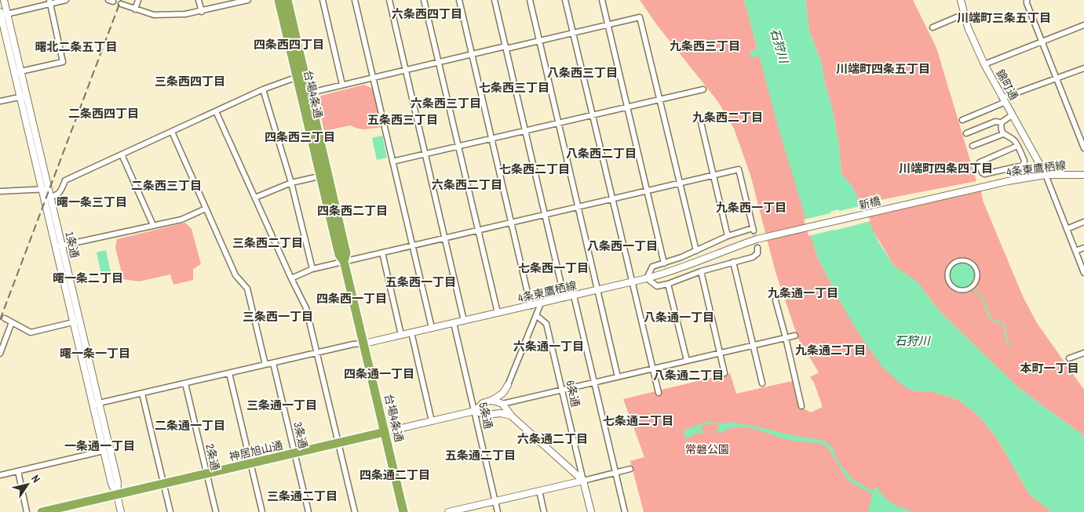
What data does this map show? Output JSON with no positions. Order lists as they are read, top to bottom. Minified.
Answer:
{"streets":{"highway":["台場4条通","神居旭山通"],"street":["錦町通","4条東鷹栖線","新橋","1条通","6条通","5条通","3条通","2条通"]},"crossings":[["錦町通","4条東鷹栖線"],["台場4条通","4条東鷹栖線"],["台場4条通","神居旭山通"],["4条東鷹栖線","新橋"],["4条東鷹栖線","5条通"],["1条通","神居旭山通"],["5条通","神居旭山通"],["3条通","神居旭山通"],["神居旭山通","2条通"]],"districts":["六条西四丁目","川端町三条五丁目","四条西四丁目","九条西三丁目","曙北二条五丁目","川端町四条五丁目","八条西三丁目","三条西四丁目","七条西三丁目","六条西三丁目","二条西四丁目","九条西二丁目","五条西三丁目","四条西三丁目","八条西二丁目","川端町四条四丁目","七条西二丁目","六条西二丁目","二条西三丁目","曙一条三丁目","九条西一丁目","四条西二丁目","三条西二丁目","八条西一丁目","七条西一丁目","曙一条二丁目","五条西一丁目","九条通一丁目","四条西一丁目","三条西一丁目","八条通一丁目","六条通一丁目","九条通二丁目","曙一条一丁目","本町一丁目","四条通一丁目","八条通二丁目","三条通一丁目","七条通二丁目","二条通一丁目","六条通二丁目","一条通一丁目","五条通二丁目","四条通二丁目","三条通二丁目"],"water":["石狩川"],"parks":["常磐公園"],"north":"top right"}
